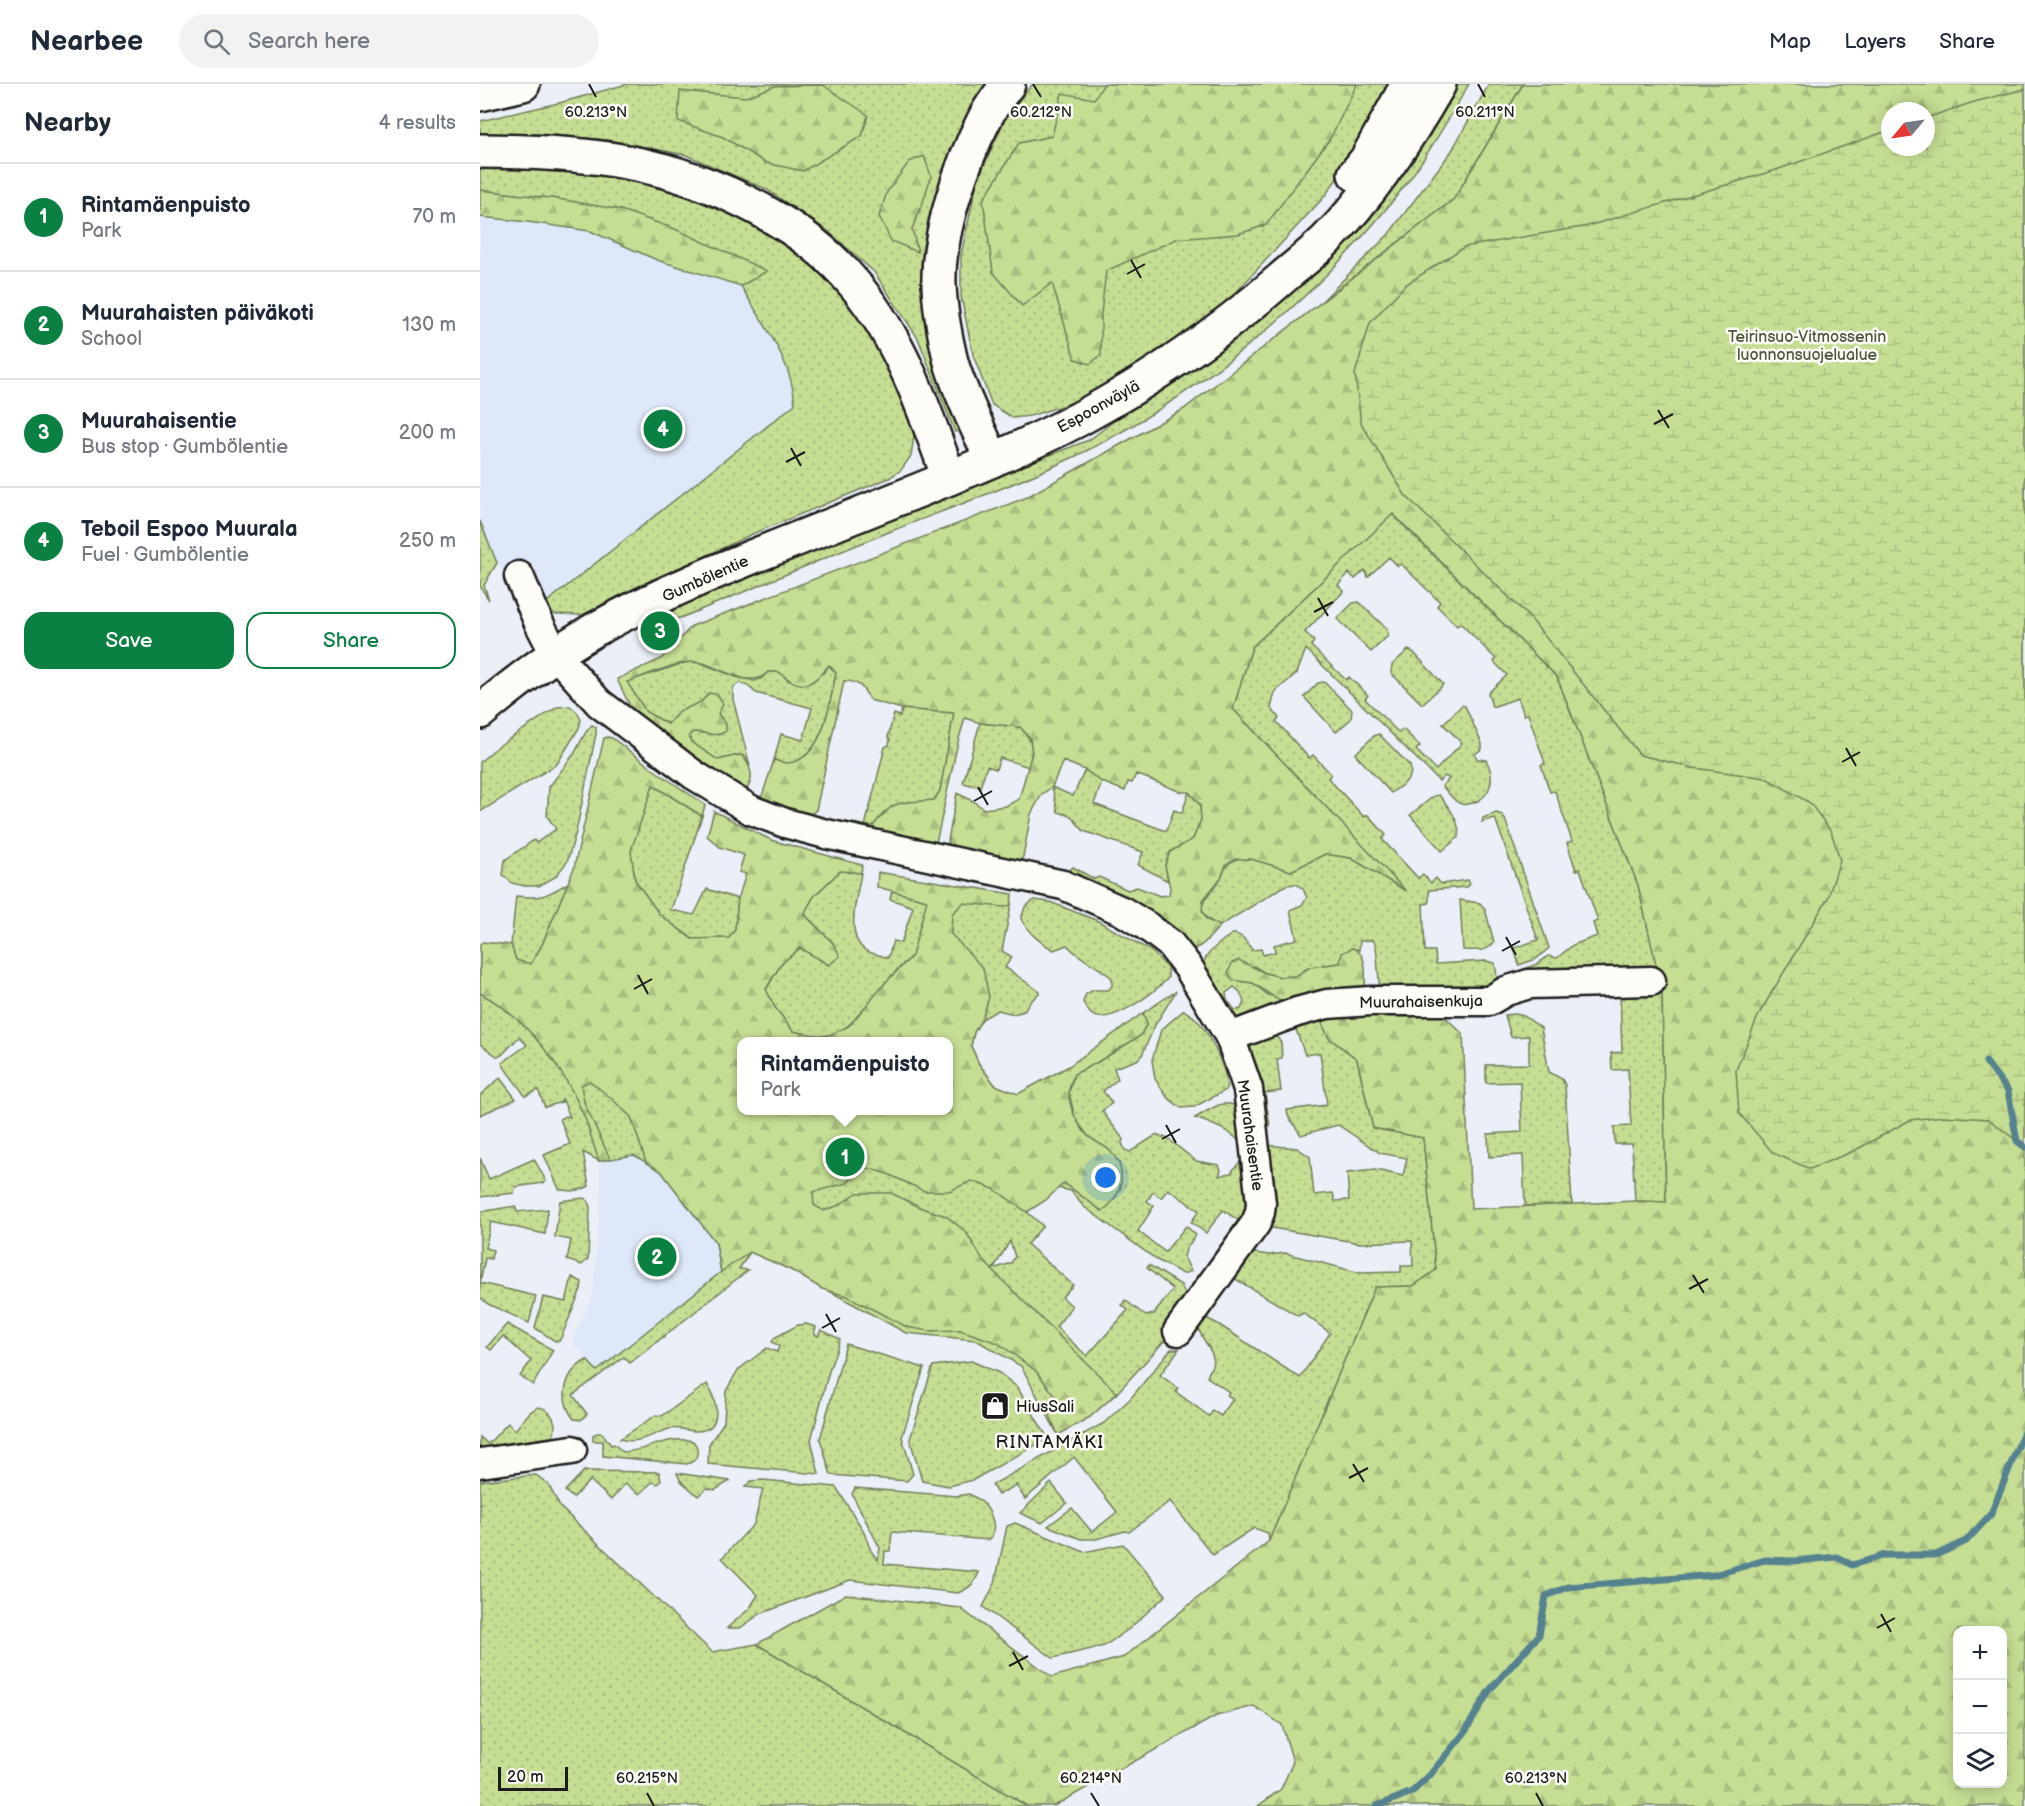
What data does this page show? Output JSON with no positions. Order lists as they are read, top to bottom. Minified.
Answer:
{"streets":{"main road":["Espoonväylä","Gumbölentie"],"street":["Muurahaisenkuja","Muurahaisentie"]},"crossings":[["Espoonväylä","Gumbölentie"],["Gumbölentie","Muurahaisentie"],["Muurahaisenkuja","Muurahaisentie"]],"districts":["RINTAMÄKI"],"parks":["Teirinsuo-Vitmossenin luonnonsuojelualue"],"places":{"shop":["HiusSali"]},"scale_bar":"20 m","north":"bottom left","page":{"header":"Nearbee","search":"Search here","nav":["Map","Layers","Share"],"heading":["Nearby","4 results"],"list":[{"mark":"1","name":"Rintamäenpuisto","note":"Park","value":"70 m"},{"mark":"2","name":"Muurahaisten päiväkoti","note":"School","value":"130 m"},{"mark":"3","name":"Muurahaisentie","note":"Bus stop · Gumbölentie","value":"200 m"},{"mark":"4","name":"Teboil Espoo Muurala","note":"Fuel · Gumbölentie","value":"250 m"}],"pins":["4","3","1","2"],"buttons":["Save","Share"],"popup":["Rintamäenpuisto","Park"],"map_buttons":["+","−"],"scale":"20 m"},"coordinates":["60.212°N","60.211°N","60.213°N","60.215°N","60.214°N"]}
